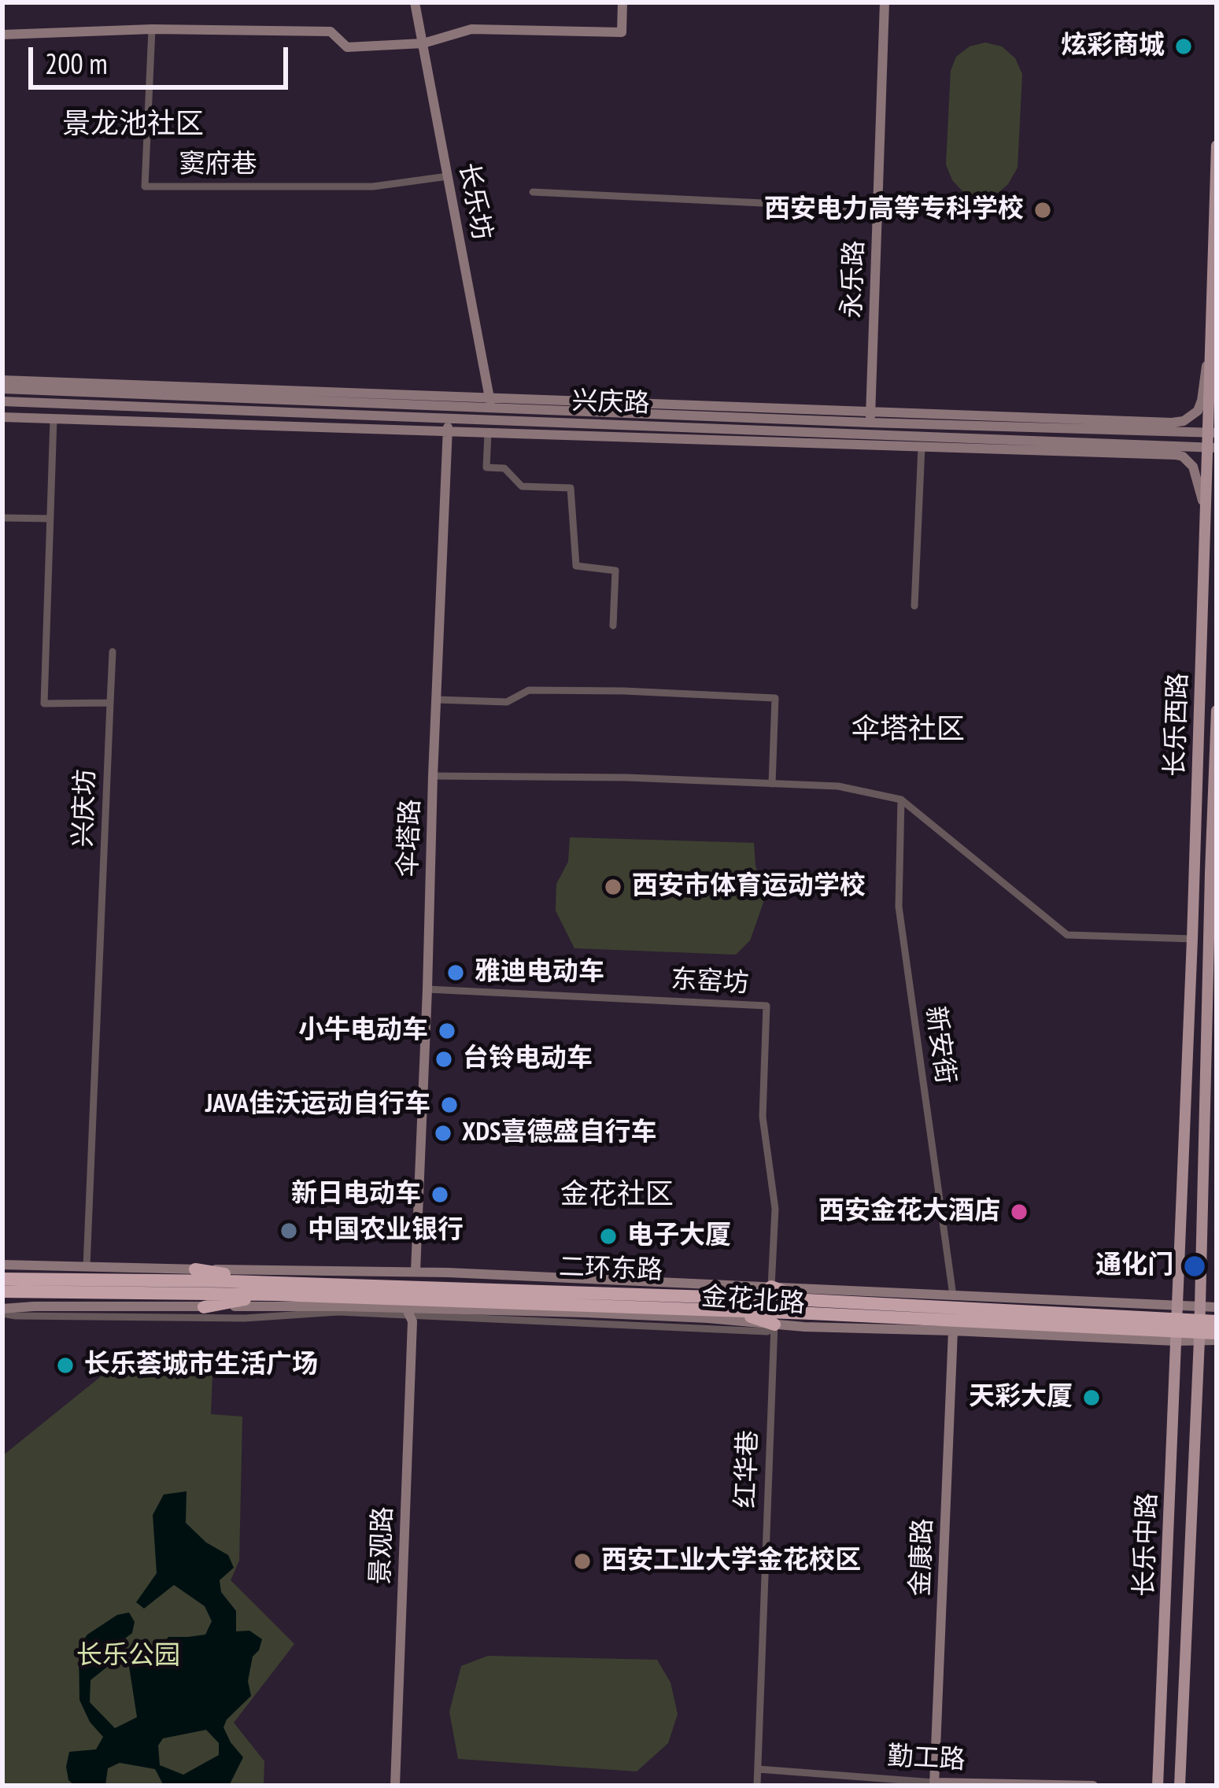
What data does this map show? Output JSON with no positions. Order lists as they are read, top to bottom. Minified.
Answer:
{"streets":{"highway":["二环东路"],"main road":["长乐西路","长乐中路"],"street":["窦府巷","长乐坊","永乐路","兴庆路","兴庆坊","伞塔路","东窑坊","新安街","金花北路","红华巷","景观路","金康路","勤工路"]},"crossings":[["窦府巷","长乐坊"],["长乐坊","兴庆路"],["永乐路","兴庆路"],["兴庆路","长乐西路"],["兴庆路","伞塔路"],["长乐西路","金花北路"],["长乐西路","长乐中路"],["兴庆坊","二环东路"],["兴庆坊","金花北路"],["伞塔路","东窑坊"],["伞塔路","金花北路"],["东窑坊","金花北路"],["新安街","金花北路"],["二环东路","金花北路"],["金花北路","红华巷"],["金花北路","长乐中路"],["金花北路","景观路"],["金花北路","金康路"],["红华巷","勤工路"],["金康路","勤工路"]],"districts":["景龙池社区","伞塔社区","金花社区"],"parks":["长乐公园"],"places":["炫彩商城","西安电力高等专科学校","西安市体育运动学校","雅迪电动车","小牛电动车","台铃电动车","JAVA佳沃运动自行车","XDS喜德盛自行车","新日电动车","西安金花大酒店","中国农业银行","电子大厦","通化门","长乐荟城市生活广场","天彩大厦","西安工业大学金花校区"],"scale_bar":"200 m"}
